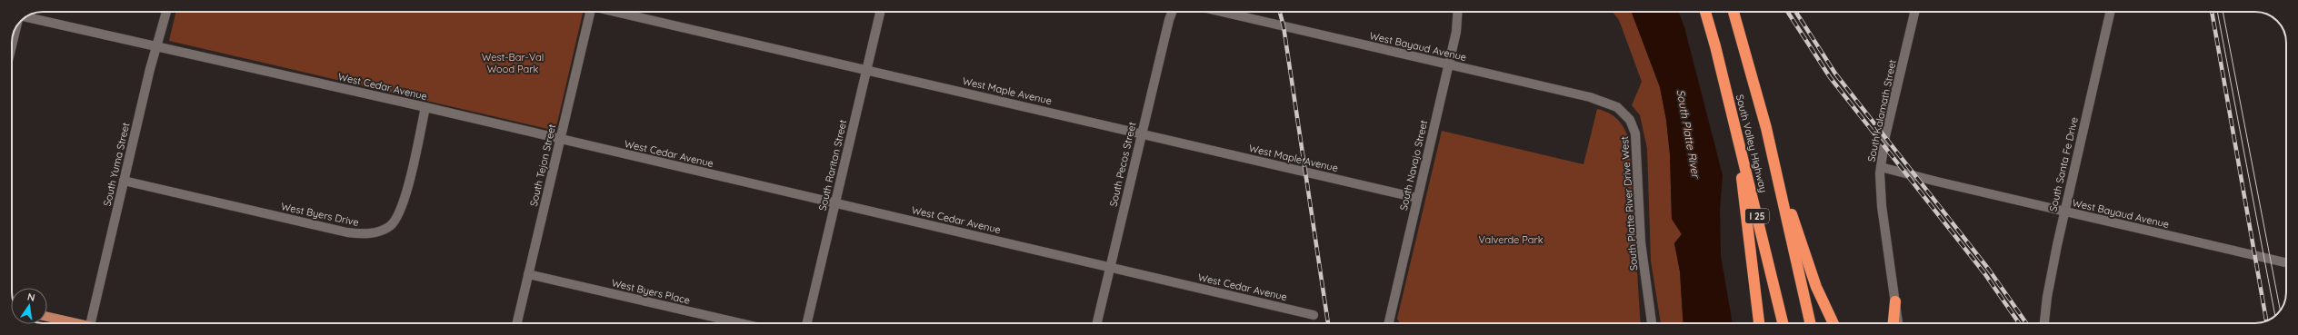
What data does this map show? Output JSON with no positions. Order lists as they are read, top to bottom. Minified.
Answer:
{"streets":{"highway":["South Valley Highway","I 25"],"street":["West Bayaud Avenue","West Cedar Avenue","West Maple Avenue","South Kalamath Street","South Yuma Street","South Pecos Street","South Santa Fe Drive","South Tejon Street","South Raritan Street","South Navajo Street","South Platte River Drive West","West Byers Drive","West Byers Place"]},"crossings":[["West Bayaud Avenue","South Kalamath Street"],["West Bayaud Avenue","South Santa Fe Drive"],["West Bayaud Avenue","South Navajo Street"],["West Bayaud Avenue","South Platte River Drive West"],["West Cedar Avenue","South Yuma Street"],["West Cedar Avenue","South Pecos Street"],["West Cedar Avenue","South Tejon Street"],["West Cedar Avenue","South Raritan Street"],["West Cedar Avenue","West Byers Drive"],["West Maple Avenue","South Pecos Street"],["West Maple Avenue","South Raritan Street"],["West Maple Avenue","South Navajo Street"],["South Yuma Street","West Byers Drive"],["South Tejon Street","West Byers Place"]],"water":["South Platte River"],"parks":["West-Bar-Val Wood Park","Valverde Park"],"north":"top"}
